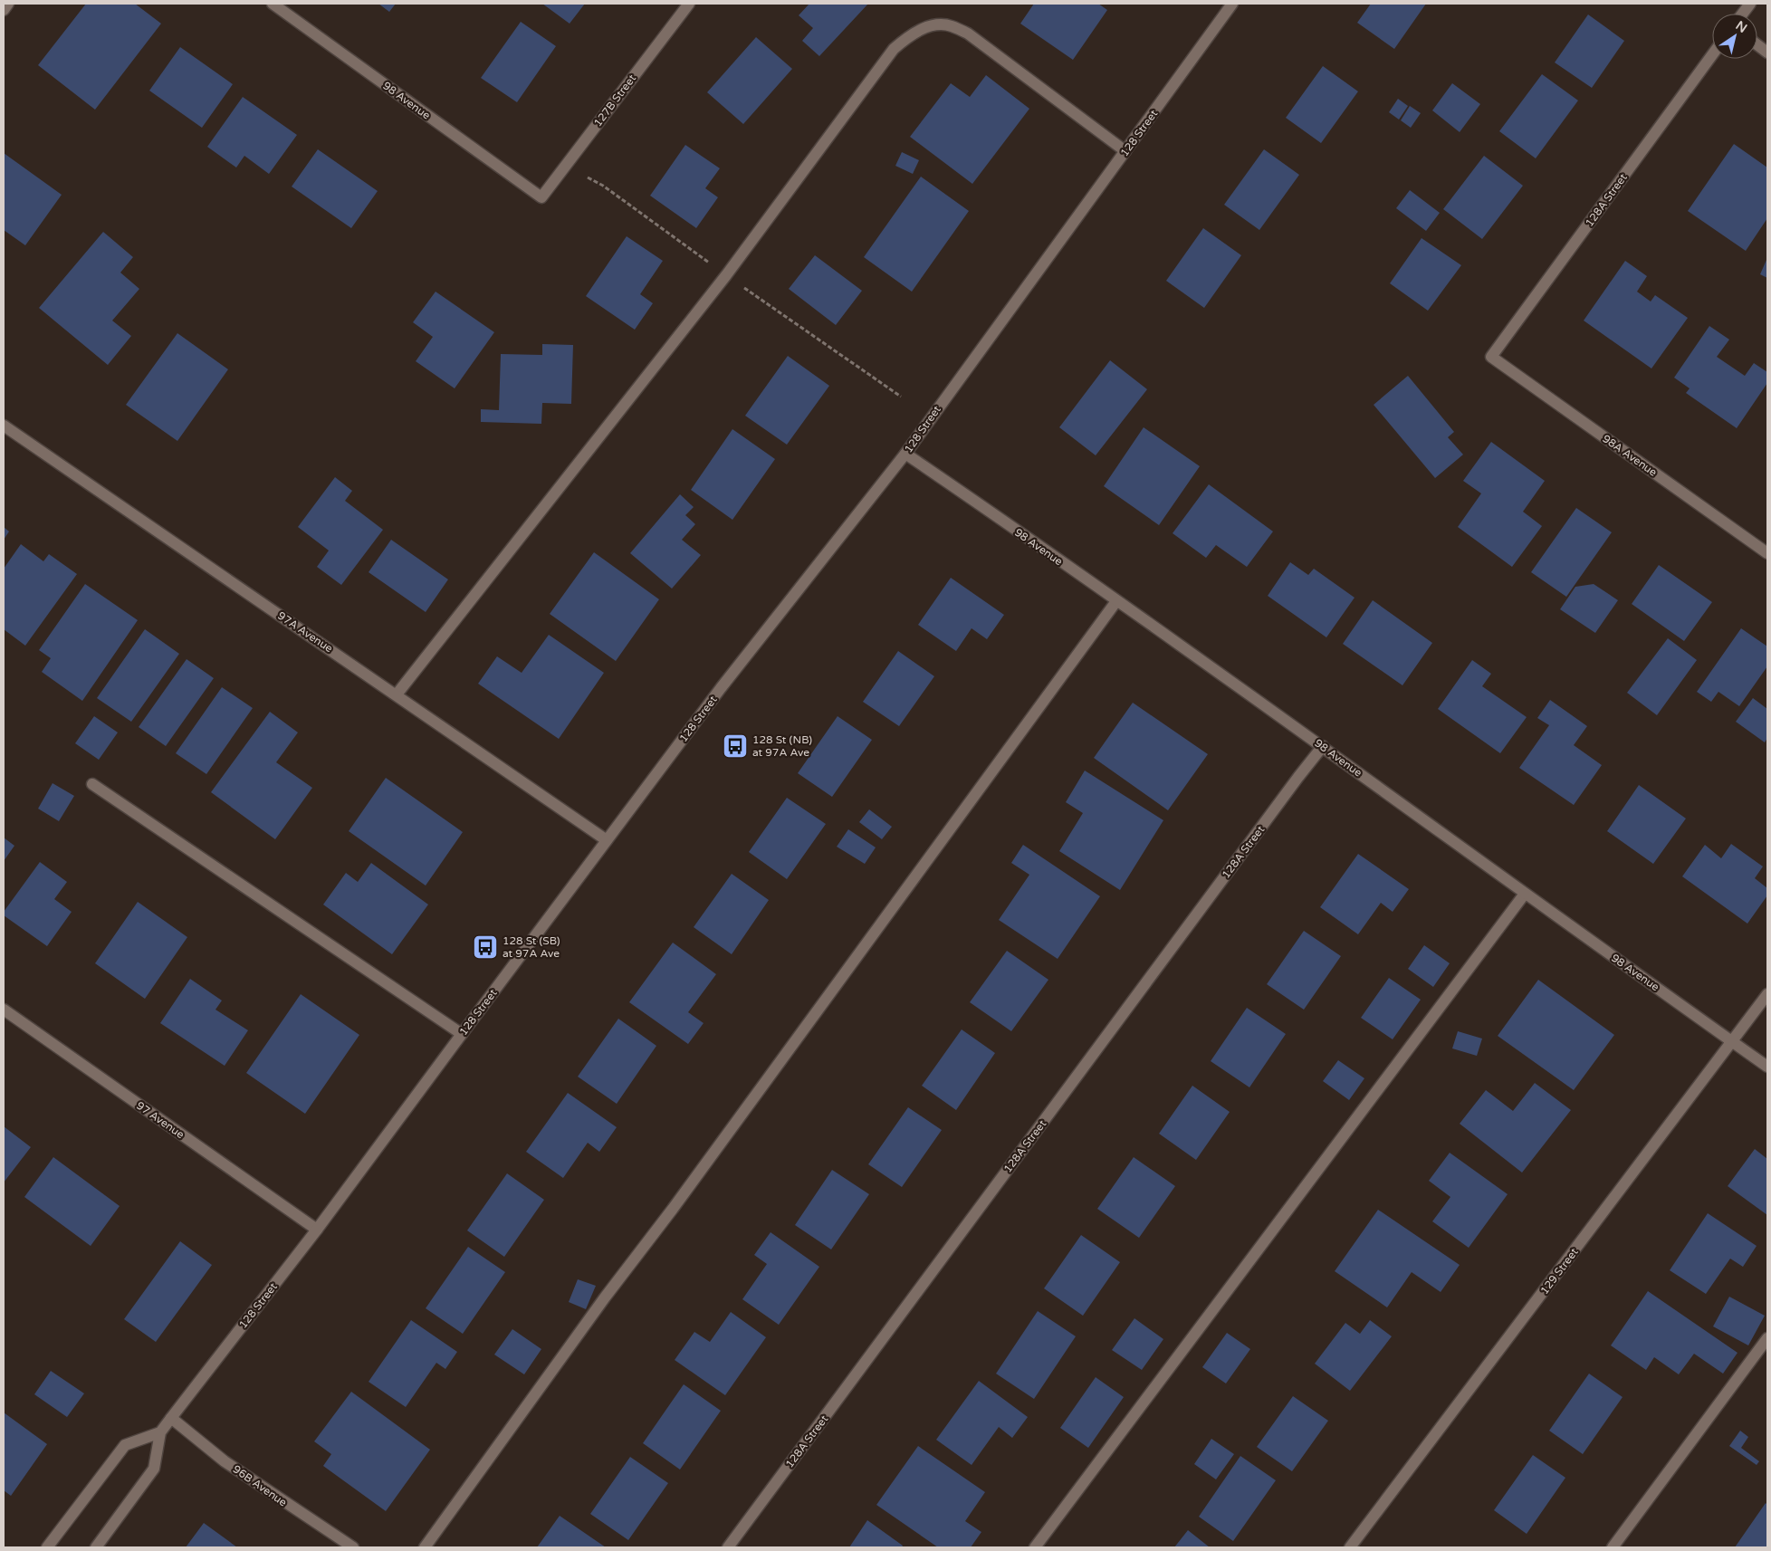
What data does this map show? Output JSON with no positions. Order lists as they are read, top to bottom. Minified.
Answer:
{"streets":{"street":["98 Avenue","127B Street","128 Street","128A Street","98A Avenue","97A Avenue","97 Avenue","129 Street","96B Avenue"]},"crossings":[["98 Avenue","127B Street"],["98 Avenue","128 Street"],["98 Avenue","128A Street"],["98 Avenue","129 Street"],["128 Street","97A Avenue"],["128 Street","97 Avenue"],["128 Street","96B Avenue"],["128A Street","98A Avenue"]],"places":{"bus stop":["128 St (NB) at 97A Ave","128 St (SB) at 97A Ave"]},"north":"top right"}
